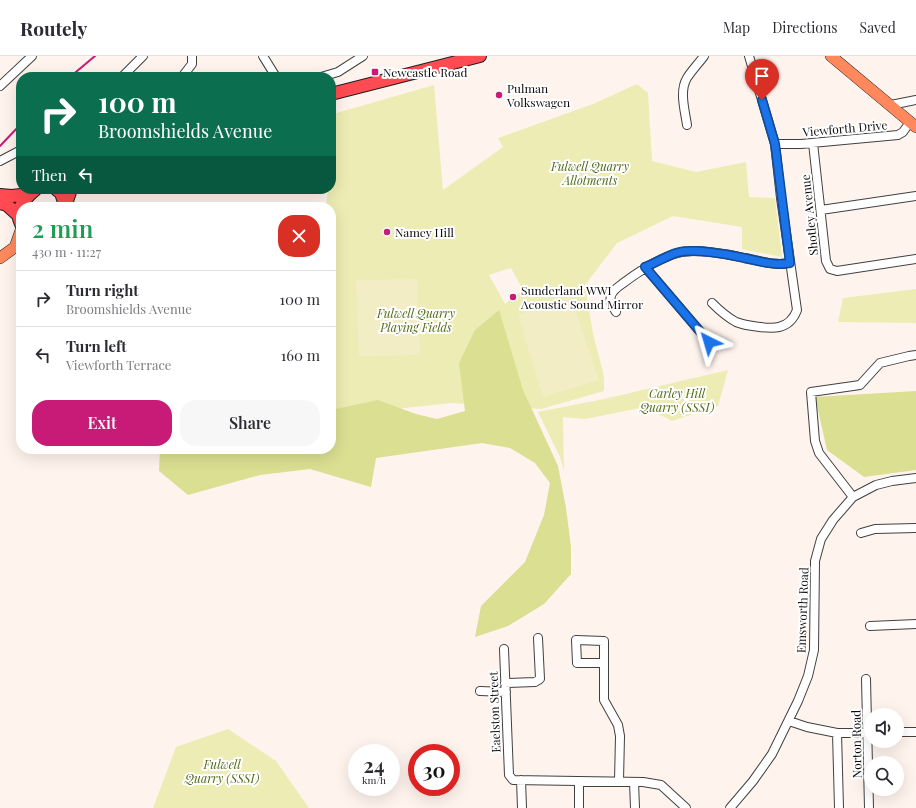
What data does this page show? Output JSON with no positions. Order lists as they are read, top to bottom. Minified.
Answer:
{"streets":{"street":["Viewforth Drive","Shotley Avenue","Emsworth Road","Eaelston Street","Norton Road"]},"crossings":[["Viewforth Drive","Shotley Avenue"]],"parks":["Fulwell Quarry Allotments","Fulwell Quarry Playing Fields","Carley Hill Quarry (SSSI)","Fulwell Quarry (SSSI)"],"places":{"transit":["Newcastle Road"],"other":["Pulman Volkswagen","Namey Hill","Sunderland WWI Acoustic Sound Mirror"]},"page":{"header":"Routely","nav":["Map","Directions","Saved"],"turn":["100 m","Broomshields Avenue"],"then":"Then","heading":["2 min","430 m · 11:27"],"list":[{"name":"Turn right","note":"Broomshields Avenue","value":"100 m"},{"name":"Turn left","note":"Viewforth Terrace","value":"160 m"}],"buttons":["Exit","Share"],"speed":"24 km/h","limit":"30"}}
